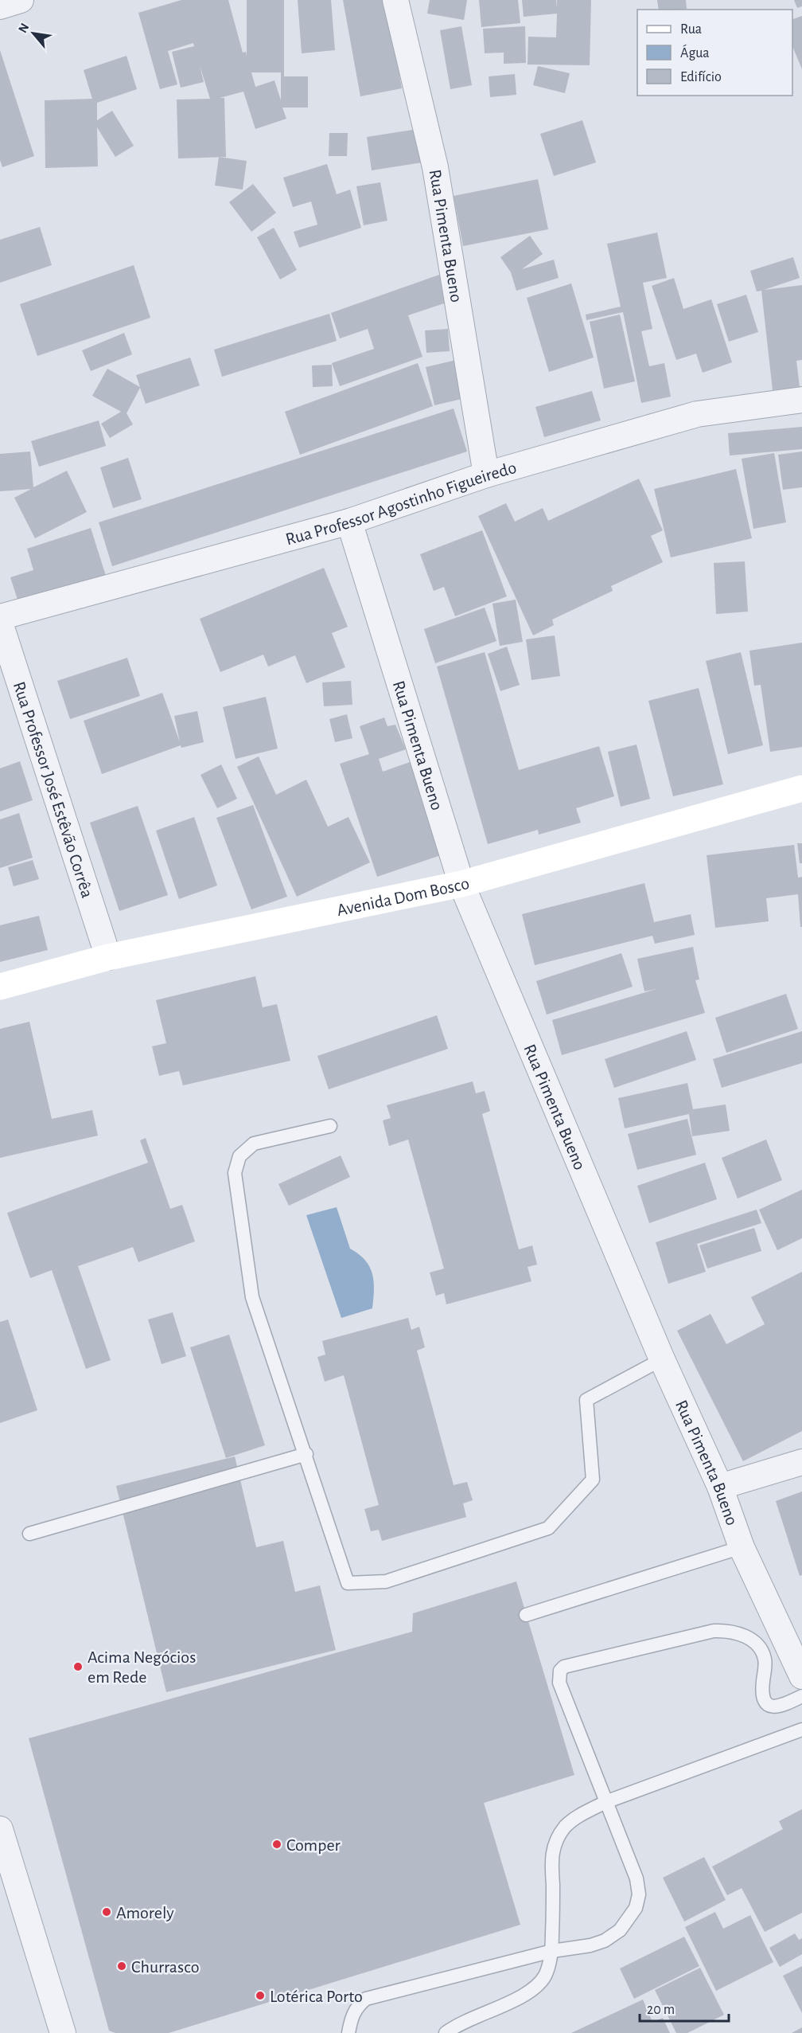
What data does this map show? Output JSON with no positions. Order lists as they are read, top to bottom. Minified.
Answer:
{"streets":{"street":["Rua Pimenta Bueno","Rua Professor Agostinho Figueiredo","Rua Professor José Estêvão Corrêa","Avenida Dom Bosco"]},"crossings":[["Rua Pimenta Bueno","Rua Professor Agostinho Figueiredo"],["Rua Pimenta Bueno","Avenida Dom Bosco"],["Rua Professor José Estêvão Corrêa","Avenida Dom Bosco"]],"places":["Acima Negócios em Rede","Comper","Amorely","Churrasco","Lotérica Porto"],"legend":["Rua","Água","Edifício"],"scale_bar":"20 m","north":"top left"}
